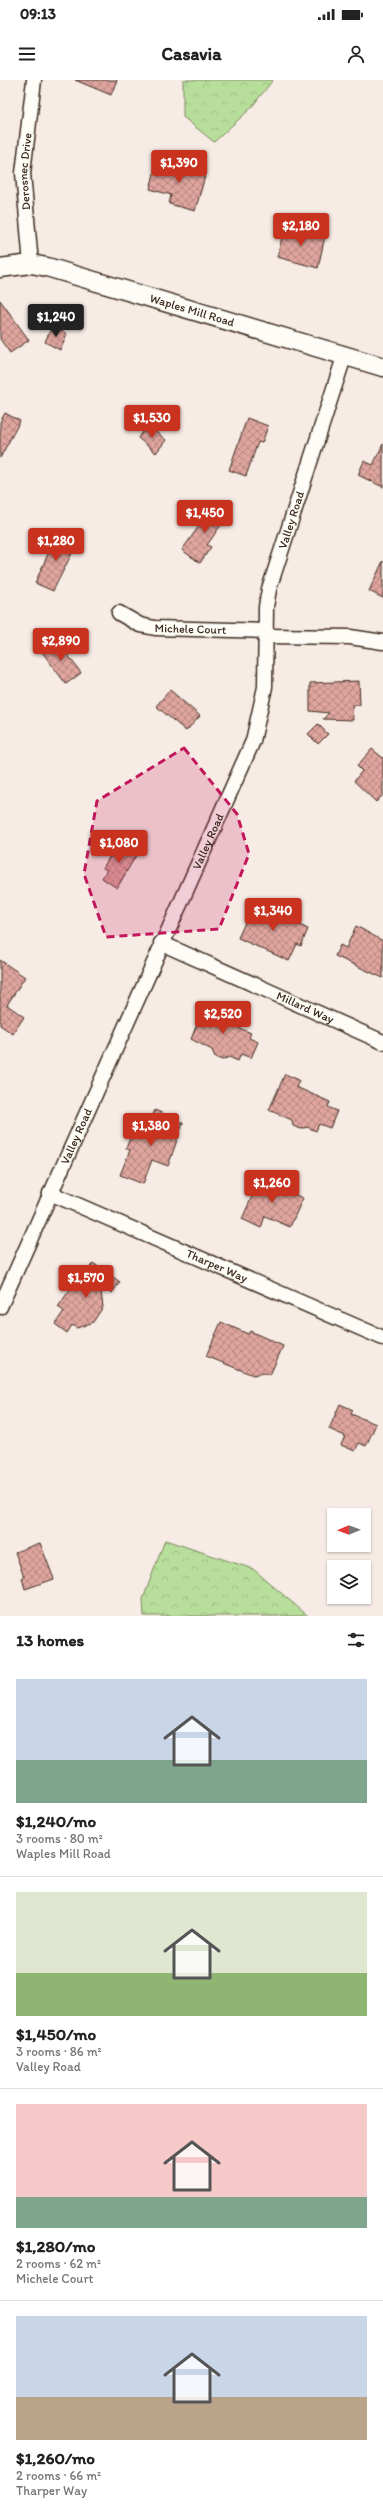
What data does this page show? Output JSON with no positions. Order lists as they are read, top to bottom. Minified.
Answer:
{"streets":{"main road":["Waples Mill Road"],"street":["Derosnec Drive","Valley Road","Michele Court","Millard Way","Tharper Way"]},"crossings":[["Derosnec Drive","Waples Mill Road"],["Waples Mill Road","Valley Road"],["Valley Road","Michele Court"],["Valley Road","Millard Way"],["Valley Road","Tharper Way"]],"north":"left","page":{"status":"09:13","header":"Casavia","price":["$1,390","$2,180","$1,240","$1,530","$1,450","$1,280","$2,890","$1,080","$1,340","$2,520","$1,380","$1,260","$1,570"],"heading":"13 homes","list":[{"name":"$1,240/mo","note":"3 rooms · 80 m² · Waples Mill Road"},{"name":"$1,450/mo","note":"3 rooms · 86 m² · Valley Road"},{"name":"$1,280/mo","note":"2 rooms · 62 m² · Michele Court"},{"name":"$1,260/mo","note":"2 rooms · 66 m² · Tharper Way"}]}}
